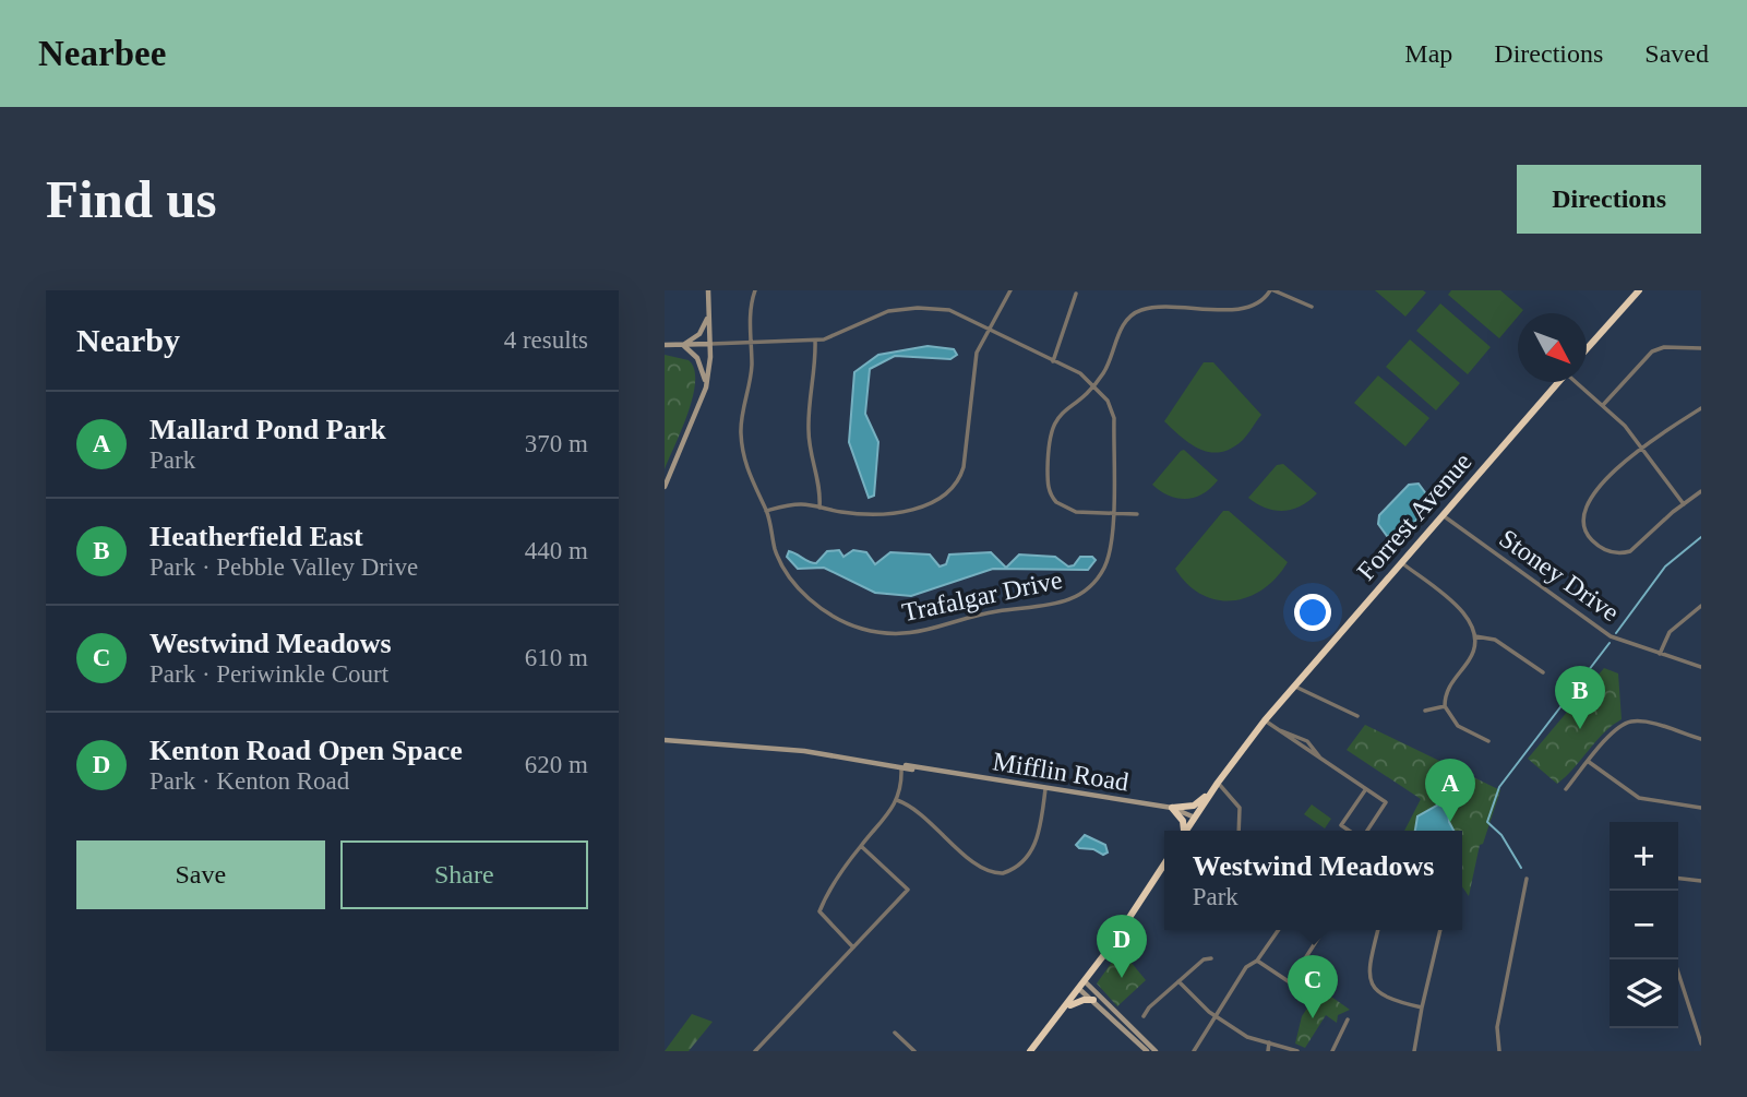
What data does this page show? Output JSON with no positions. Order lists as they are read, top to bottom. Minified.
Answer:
{"streets":{"highway":["Forrest Avenue"],"main road":["Mifflin Road"],"street":["Stoney Drive","Trafalgar Drive"]},"crossings":[["Forrest Avenue","Stoney Drive"],["Forrest Avenue","Mifflin Road"]],"north":"bottom right","page":{"header":"Nearbee","nav":["Map","Directions","Saved"],"buttons":["Directions",["Save","Share"]],"title":"Find us","heading":["Nearby","4 results"],"list":[{"mark":"A","name":"Mallard Pond Park","note":"Park","value":"370 m"},{"mark":"B","name":"Heatherfield East","note":"Park · Pebble Valley Drive","value":"440 m"},{"mark":"C","name":"Westwind Meadows","note":"Park · Periwinkle Court","value":"610 m"},{"mark":"D","name":"Kenton Road Open Space","note":"Park · Kenton Road","value":"620 m"}],"pins":["B","A","D","C"],"map_buttons":["+","−"],"popup":["Westwind Meadows","Park"]}}
